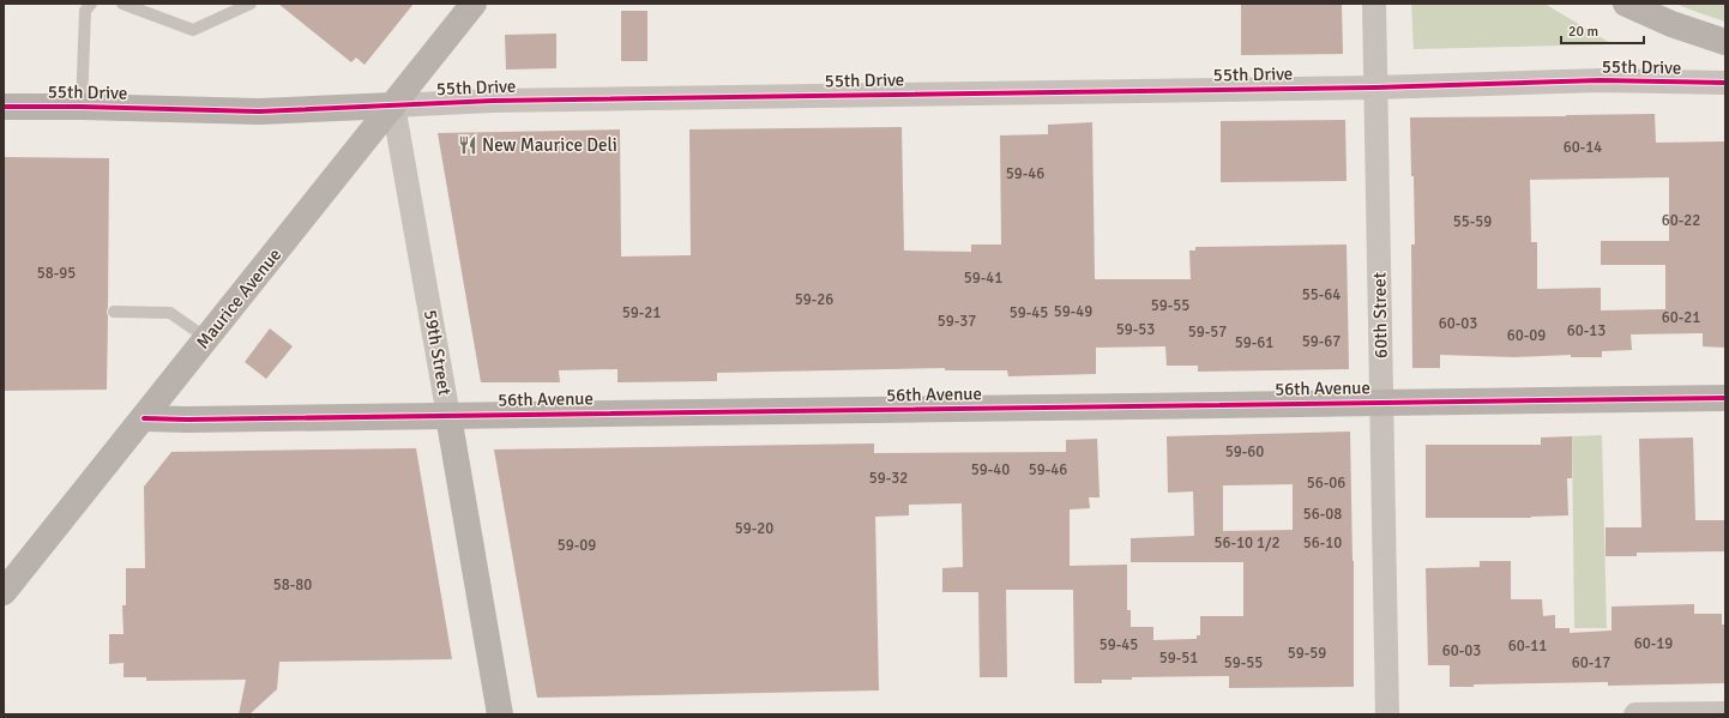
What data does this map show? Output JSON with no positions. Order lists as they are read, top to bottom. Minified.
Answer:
{"streets":{"street":["55th Drive","Maurice Avenue","60th Street","59th Street","56th Avenue"]},"crossings":[["55th Drive","Maurice Avenue"],["55th Drive","60th Street"],["55th Drive","59th Street"],["Maurice Avenue","59th Street"],["Maurice Avenue","56th Avenue"],["60th Street","56th Avenue"],["59th Street","56th Avenue"]],"places":{"restaurant":["New Maurice Deli"]},"house_numbers":["60-14","59-46","60-22","55-59","58-95","59-41","55-64","59-26","59-55","59-49","59-21","59-45","60-21","59-37","60-03","59-53","60-13","59-57","60-09","59-67","59-61","59-60","59-40","59-46","59-32","56-06","56-08","59-20","56-10 1/2","56-10","59-09","58-80","60-19","59-45","60-11","60-03","59-59","59-51","59-55","60-17"],"scale_bar":"20 m"}
